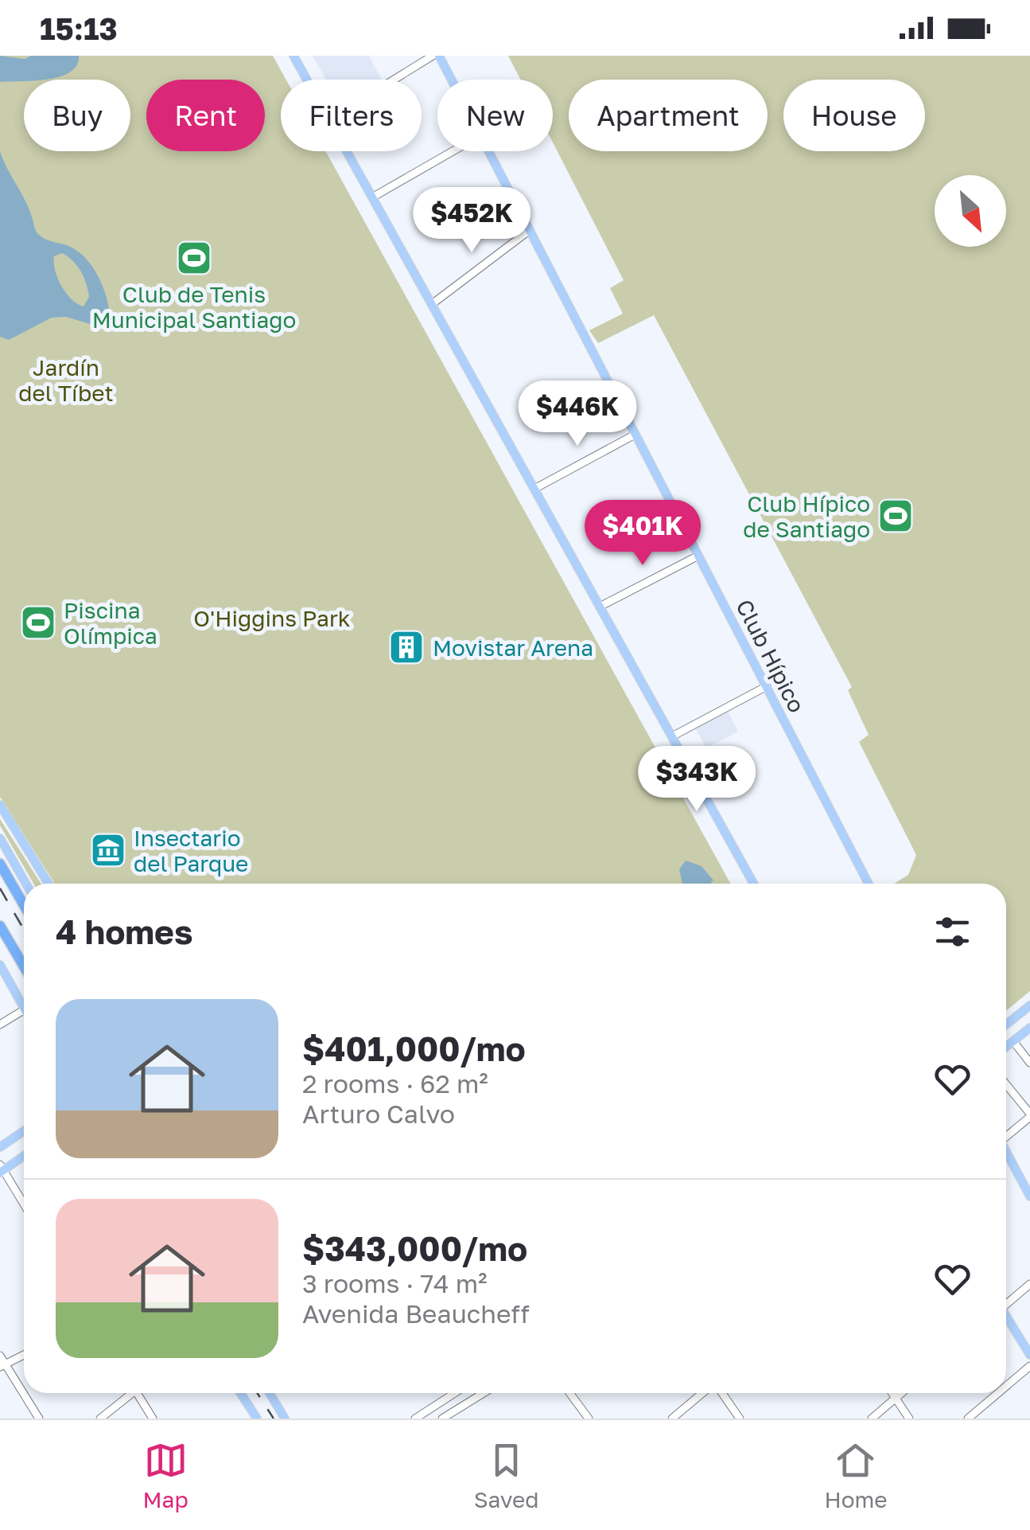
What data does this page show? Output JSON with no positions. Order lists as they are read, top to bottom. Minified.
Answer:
{"streets":{"main road":["Club Hípico"]},"parks":["Jardín del Tíbet","O'Higgins Park"],"places":{"sports":["Club de Tenis Municipal Santiago","Club Hípico de Santiago","Piscina Olímpica"],"building":["Movistar Arena"],"museum":["Insectario del Parque"]},"north":"bottom right","page":{"status":"15:13","chip":["Buy","Rent","Filters","New","Apartment","House"],"price":["$452K","$446K","$401K","$343K"],"heading":"4 homes","list":[{"name":"$401,000/mo","note":"2 rooms · 62 m² · Arturo Calvo"},{"name":"$343,000/mo","note":"3 rooms · 74 m² · Avenida Beaucheff"}],"tabs":["Map","Saved","Home"]}}
